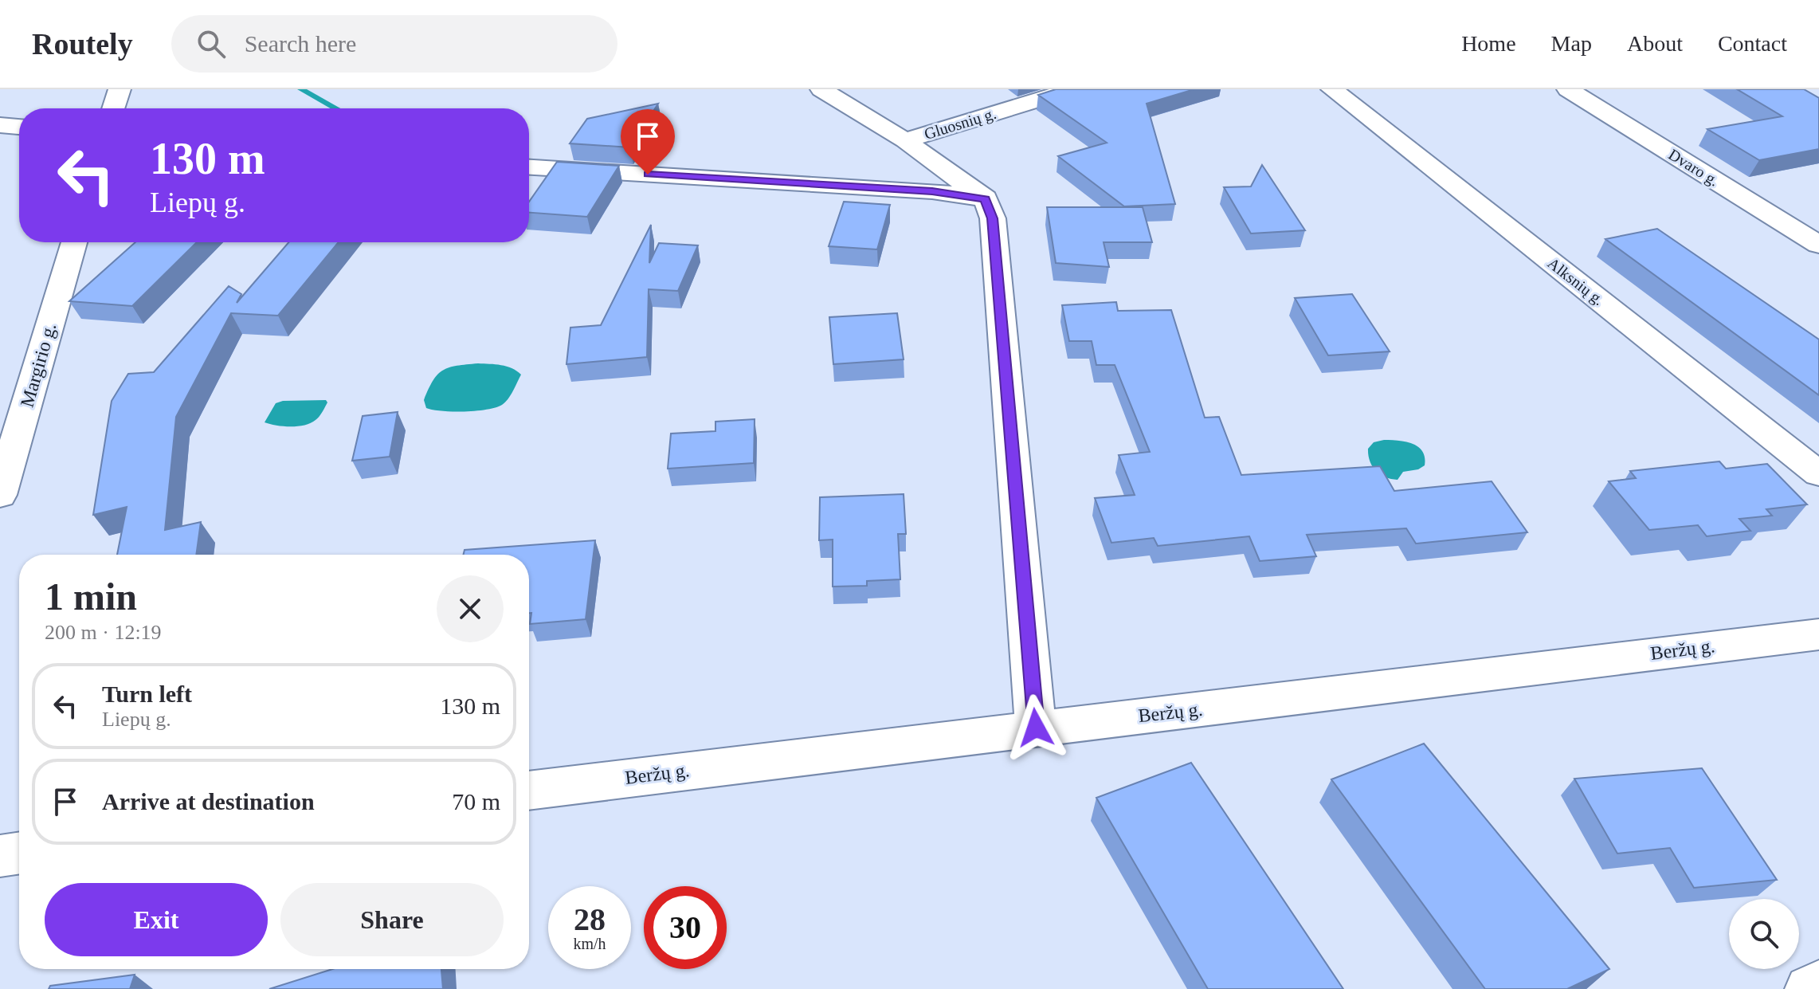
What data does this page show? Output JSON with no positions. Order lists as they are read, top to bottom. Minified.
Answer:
{"streets":{"street":["Gluosnių g.","Dvaro g.","Alksnių g.","Margirio g.","Beržų g."]},"page":{"header":"Routely","search":"Search here","nav":["Home","Map","About","Contact"],"turn":["130 m","Liepų g."],"heading":["1 min","200 m · 12:19"],"list":[{"name":"Turn left","note":"Liepų g.","value":"130 m"},{"name":"Arrive at destination","value":"70 m"}],"buttons":["Exit","Share"],"speed":"28 km/h","limit":"30"}}
